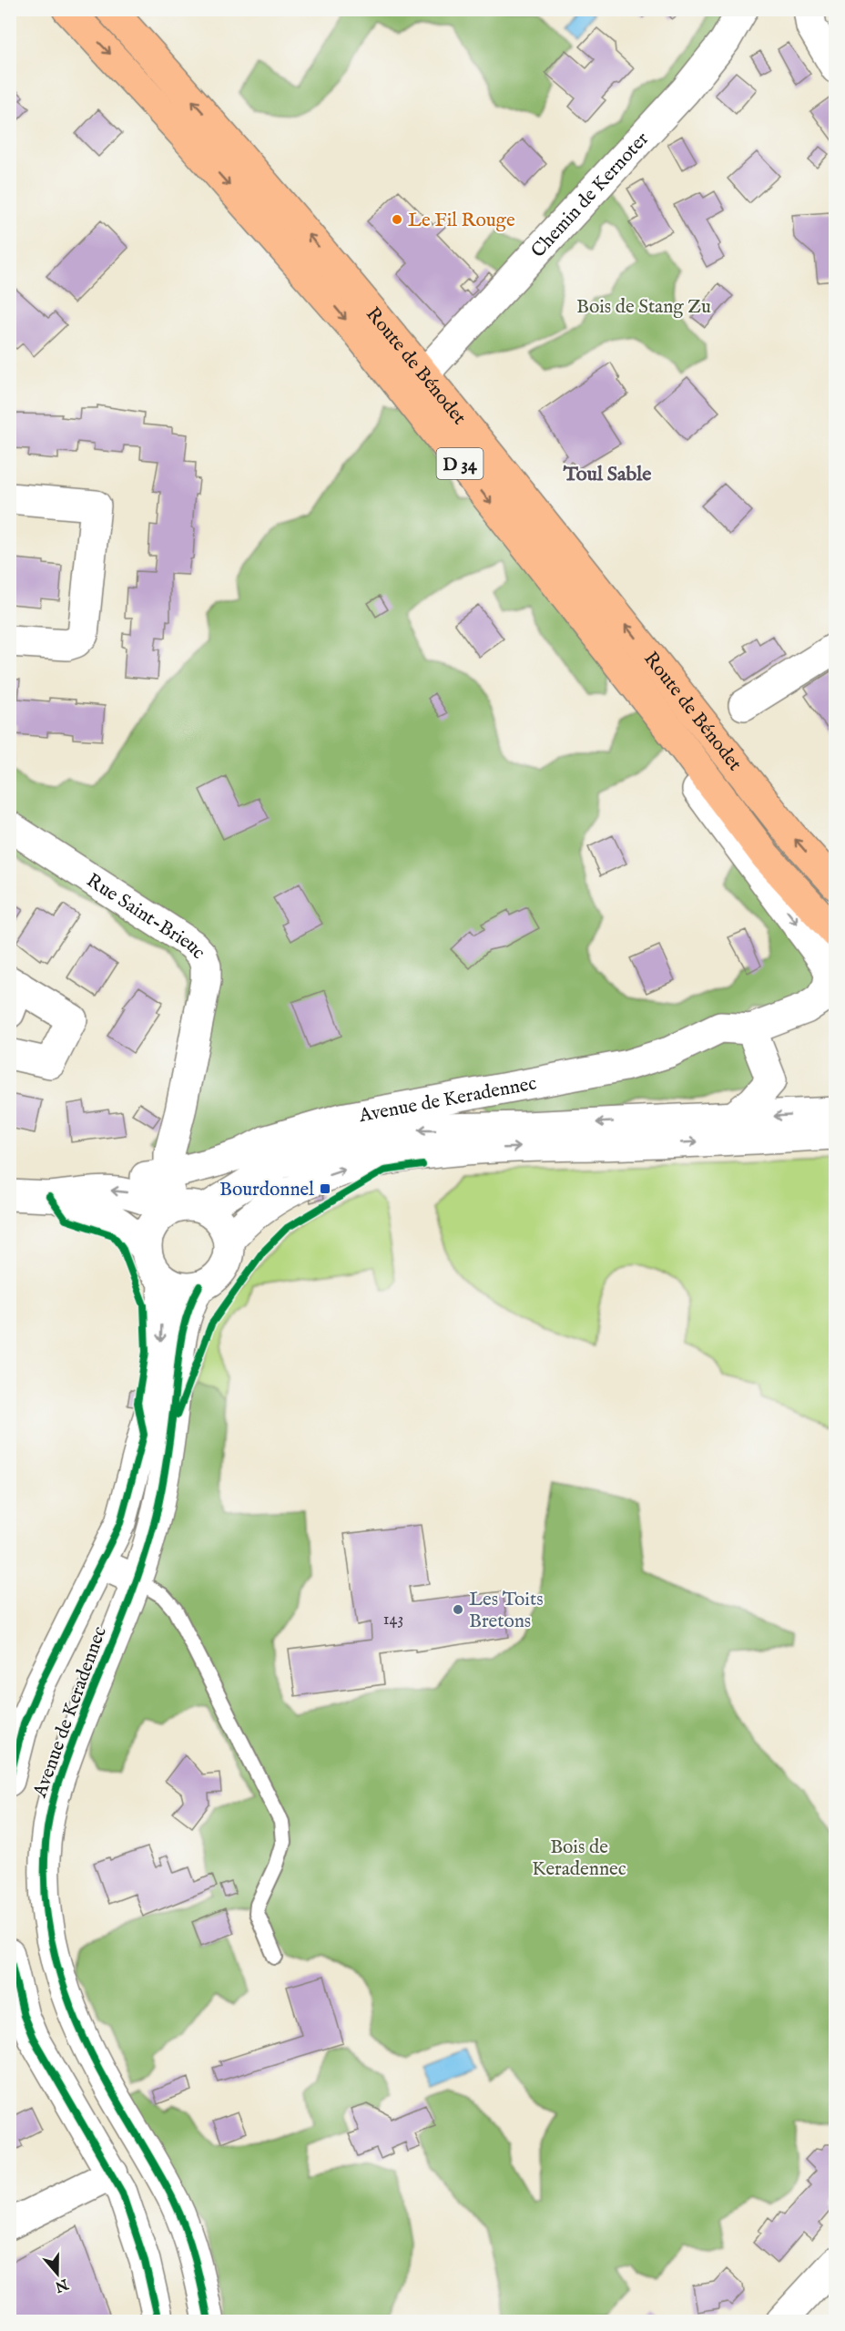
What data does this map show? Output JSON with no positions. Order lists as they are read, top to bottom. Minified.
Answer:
{"streets":{"main road":["Route de Bénodet","D 34"],"street":["Chemin de Kernoter","Rue Saint-Brieuc","Avenue de Keradennec"]},"crossings":[["Chemin de Kernoter","Route de Bénodet"],["Route de Bénodet","Avenue de Keradennec"],["Rue Saint-Brieuc","Avenue de Keradennec"]],"districts":["Toul Sable"],"parks":["Bois de Stang Zu","Bois de Keradennec"],"places":{"other":["Le Fil Rouge","Les Toits Bretons"],"transit":["Bourdonnel"]},"house_numbers":["143"],"north":"bottom"}
